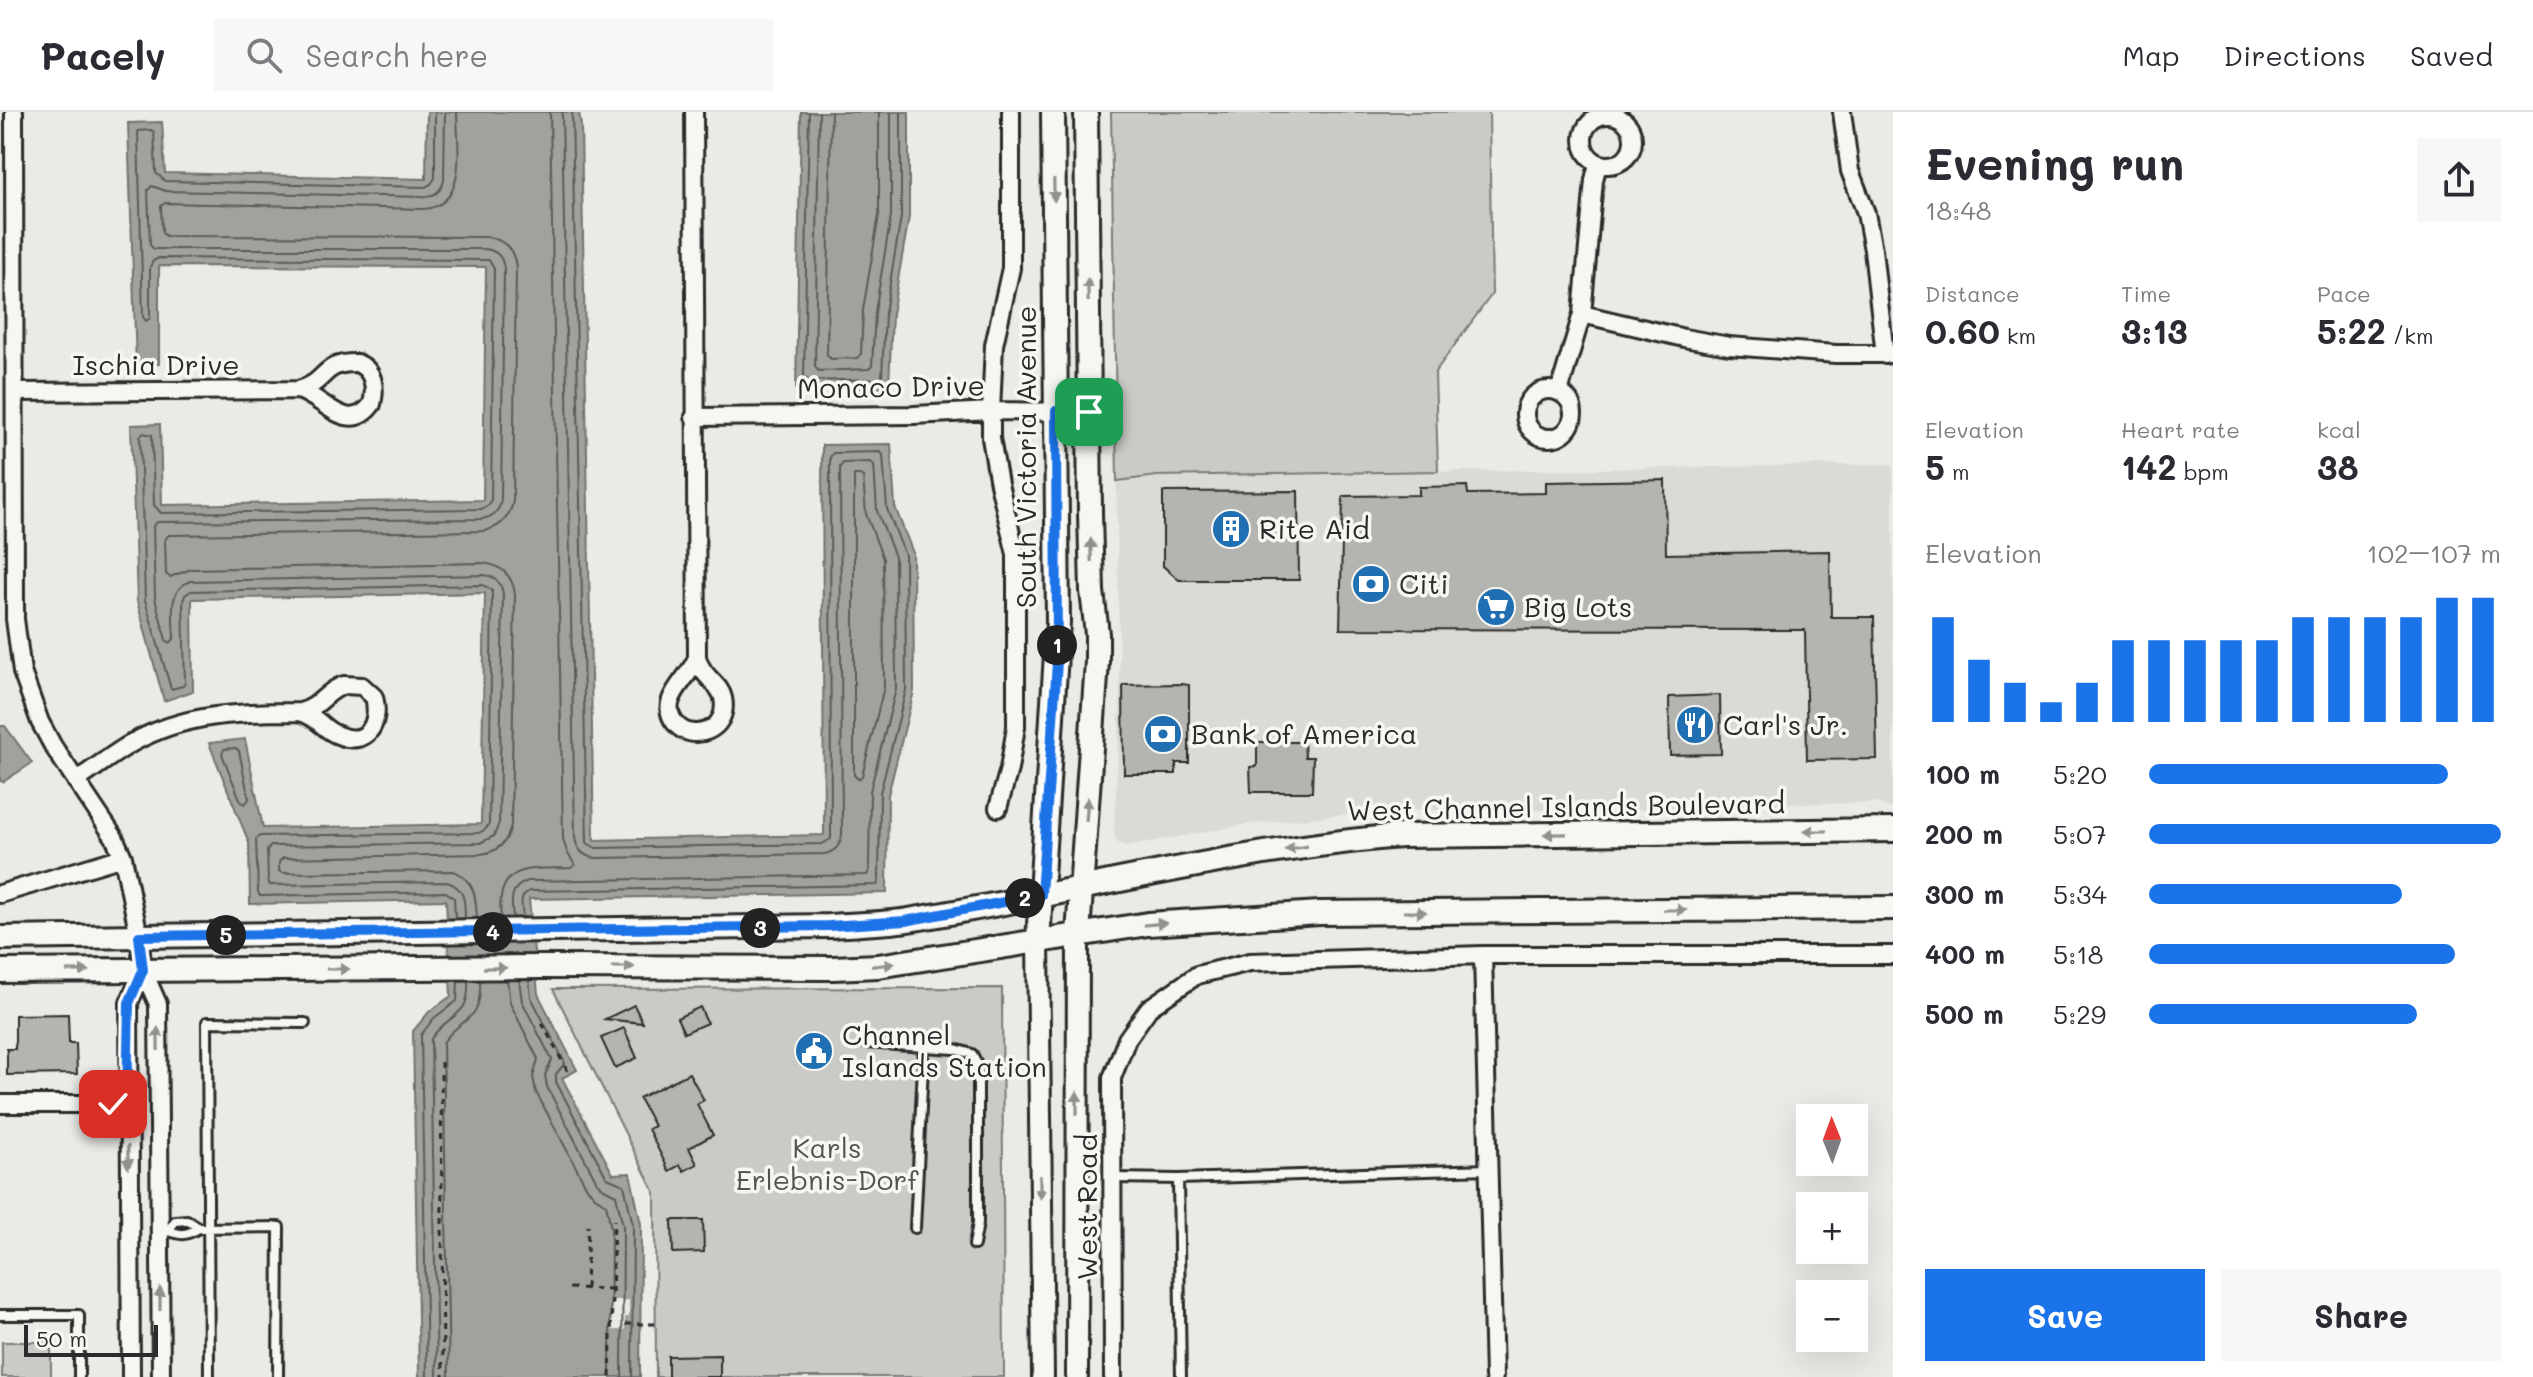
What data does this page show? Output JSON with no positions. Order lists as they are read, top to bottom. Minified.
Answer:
{"streets":{"main road":["South Victoria Avenue","West Channel Islands Boulevard"],"street":["Ischia Drive","Monaco Drive","West Road"]},"crossings":[["Monaco Drive","South Victoria Avenue"],["South Victoria Avenue","West Channel Islands Boulevard"]],"parks":["Karls Erlebnis-Dorf"],"places":{"building":["Rite Aid"],"bank":["Citi","Bank of America"],"supermarket":["Big Lots"],"restaurant":["Carl's Jr."],"public building":["Channel Islands Station"]},"scale_bar":"50 m","north":"top","page":{"header":"Pacely","search":"Search here","nav":["Map","Directions","Saved"],"heading":["Evening run","18:48"],"stats":[["Distance","0.60 km"],["Time","3:13"],["Pace","5:22 /km"],["Elevation","5 m"],["Heart rate","142 bpm"],["kcal","38"]],"chart":["Elevation","102–107 m"],"pins":["1","2","3","4","5"],"list":[{"name":"100 m","note":"5:20"},{"name":"200 m","note":"5:07"},{"name":"300 m","note":"5:34"},{"name":"400 m","note":"5:18"},{"name":"500 m","note":"5:29"}],"map_buttons":["+","−"],"buttons":["Save","Share"],"scale":"50 m"}}
